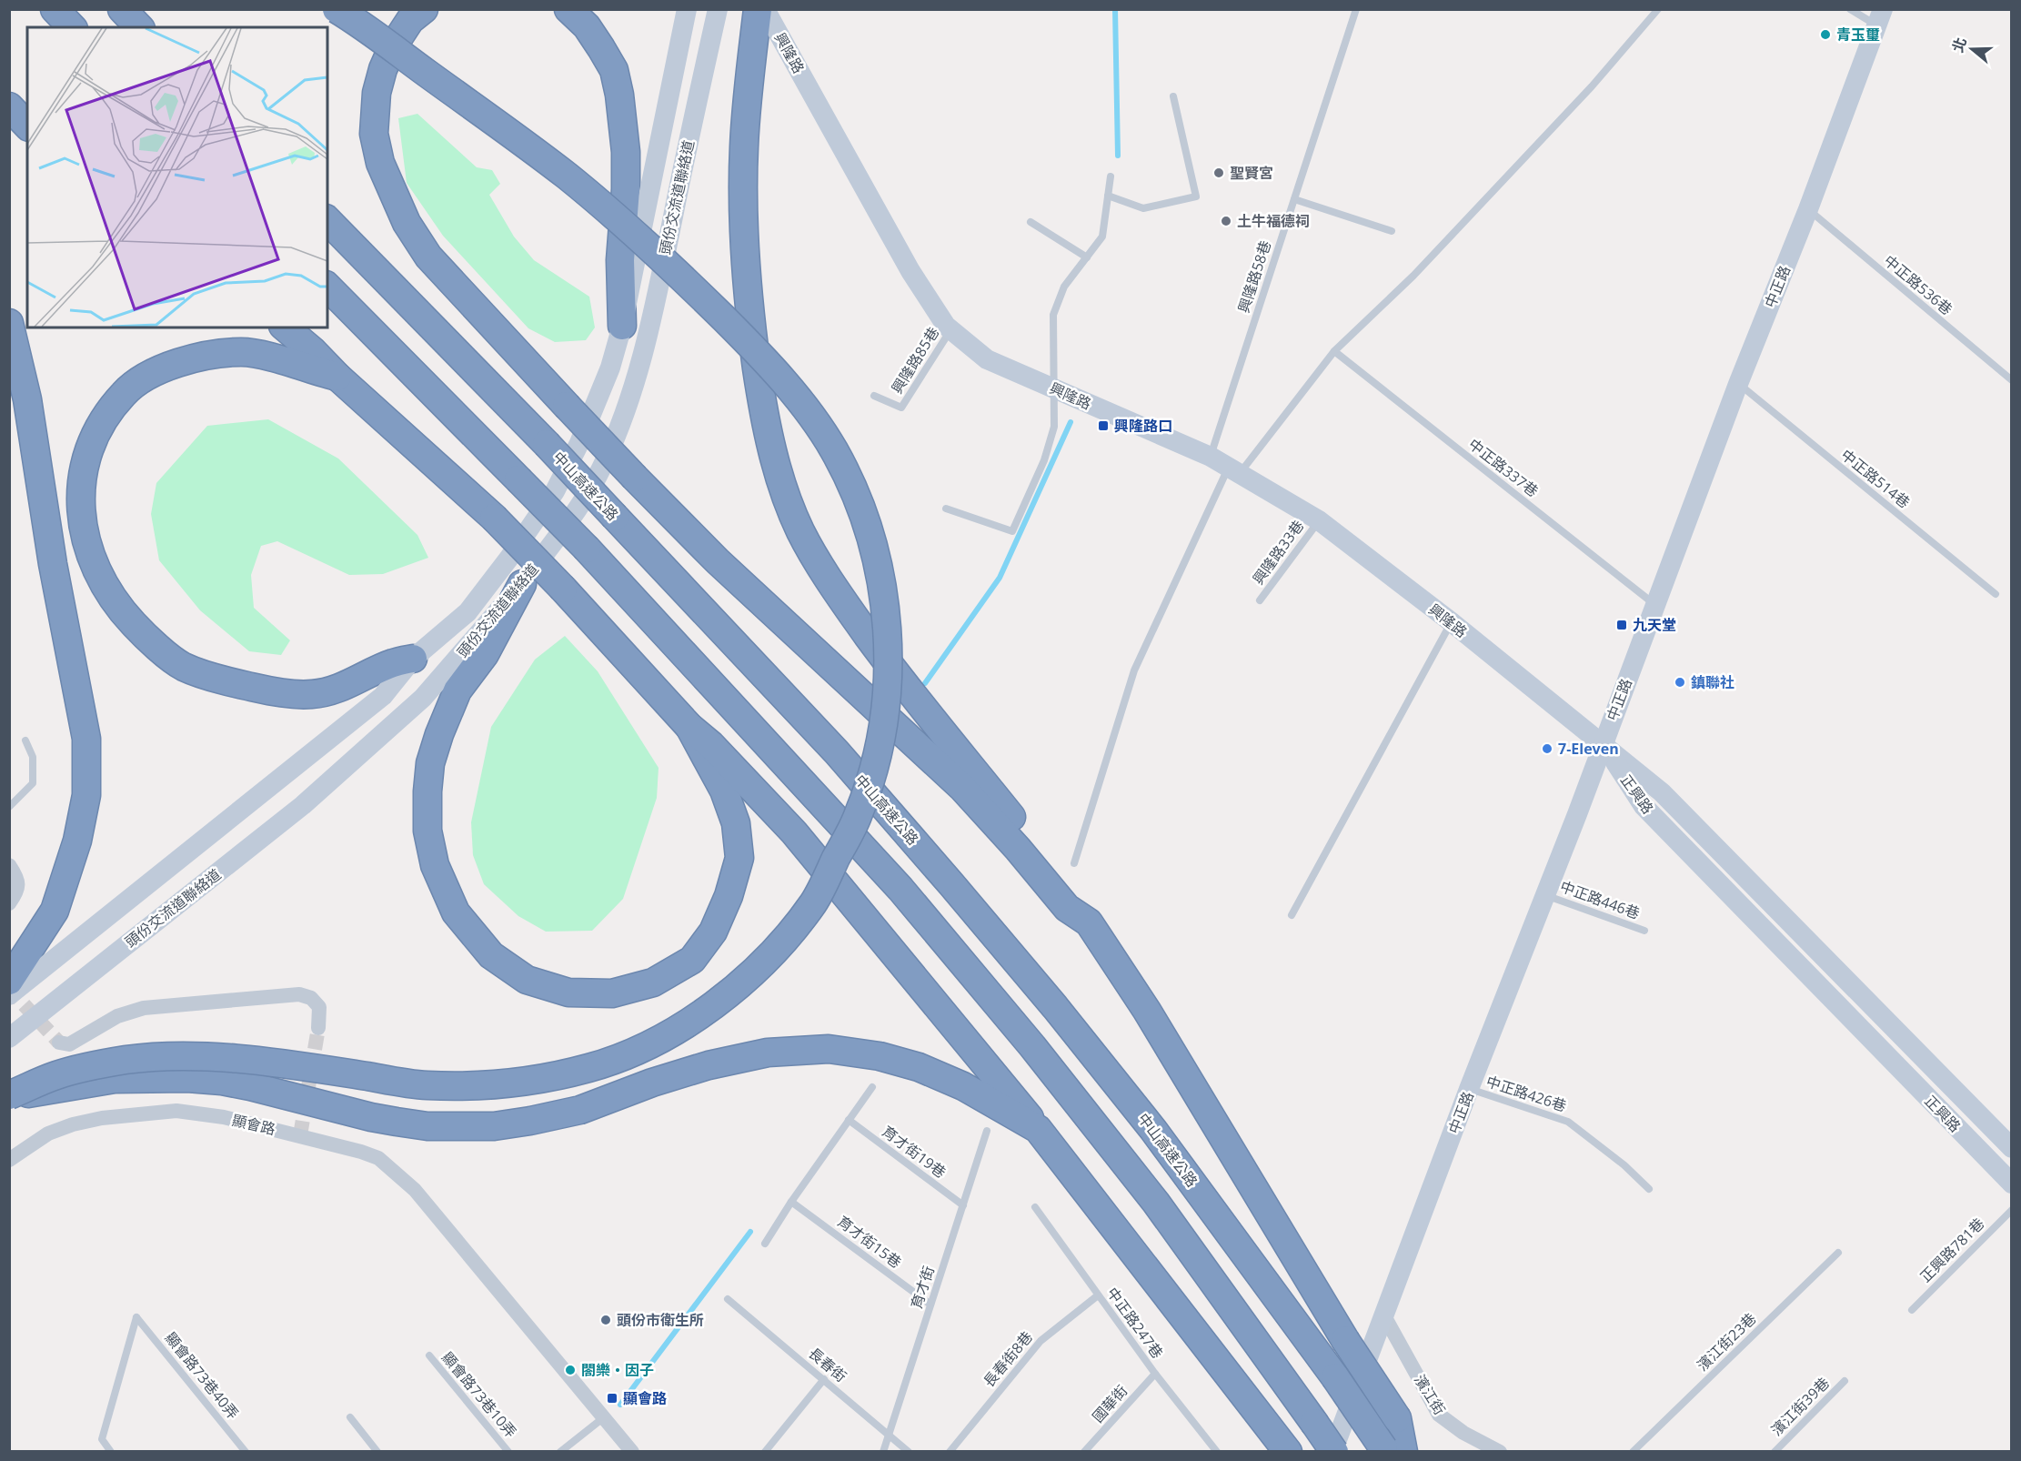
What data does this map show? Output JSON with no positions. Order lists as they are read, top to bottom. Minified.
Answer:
{"streets":{"highway":["中山高速公路"],"main road":["興隆路","頭份交流道聯絡道","中正路","正興路"],"street":["顯會路","濱江街"],"lane":["興隆路58巷","中正路536巷","興隆路85巷","中正路337巷","中正路514巷","興隆路33巷","中正路446巷","中正路426巷","育才街19巷","育才街15巷","正興路781巷","育才街","中正路247巷","濱江街23巷","長春街8巷","長春街","顯會路73巷40弄","顯會路73巷10弄","國華街","濱江街39巷"]},"crossings":[["興隆路","興隆路58巷"],["興隆路","中正路"],["興隆路","興隆路85巷"],["興隆路","興隆路33巷"],["興隆路","正興路"],["中正路536巷","中正路"],["中正路","中正路337巷"],["中正路","中正路514巷"],["中正路","正興路"],["中正路","中正路446巷"],["中正路","中正路426巷"],["中正路","濱江街"],["育才街19巷","育才街"],["育才街15巷","育才街"],["育才街","長春街"],["中正路247巷","長春街8巷"],["中正路247巷","國華街"]],"places":{"other":["青玉璽","聖賢宮","土牛福德祠","鎮聯社","7-Eleven","頭份市衛生所","閤樂‧因子"],"transit":["興隆路口","九天堂","顯會路"]},"north":"left"}
